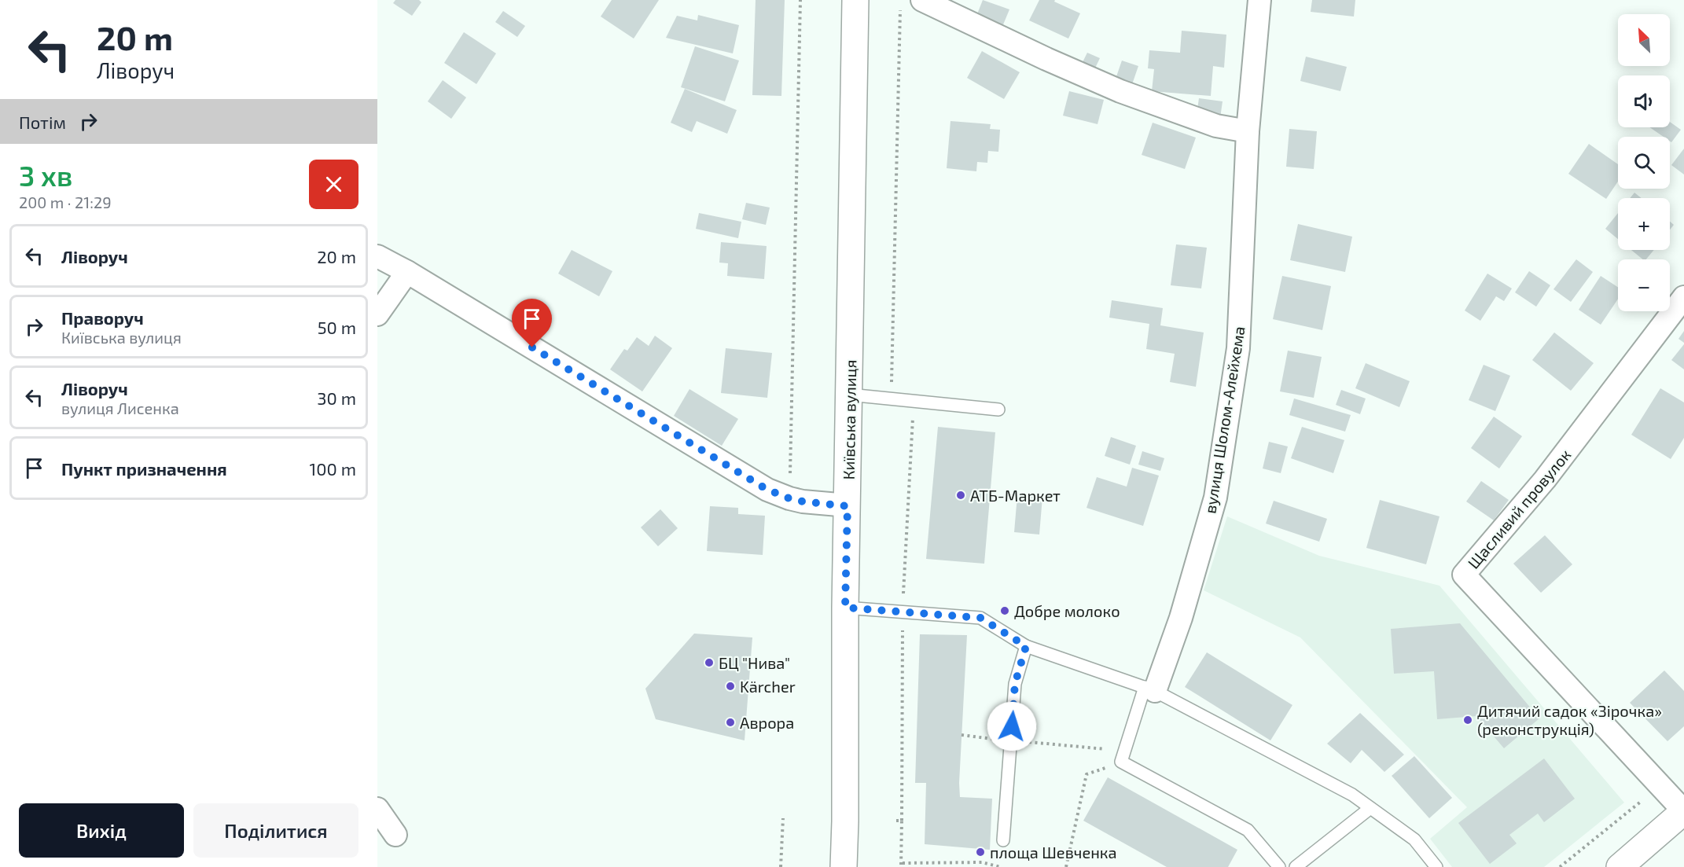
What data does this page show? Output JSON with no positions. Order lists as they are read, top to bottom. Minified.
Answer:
{"streets":{"main road":["Київська вулиця"],"street":["вулиця Шолом-Алейхема","Щасливий провулок"]},"places":["АТБ-Маркет","Добре молоко","БЦ \"Нива\"","Kärcher","Дитячий садок «Зірочка» (реконструкція)","Аврора","площа Шевченка"],"north":"top left","page":{"turn":["20 m","Ліворуч"],"map_buttons":["+","−"],"then":"Потім","heading":["3 хв","200 m · 21:29"],"list":[{"name":"Ліворуч","value":"20 m"},{"name":"Праворуч","note":"Київська вулиця","value":"50 m"},{"name":"Ліворуч","note":"вулиця Лисенка","value":"30 m"},{"name":"Пункт призначення","value":"100 m"}],"buttons":["Вихід","Поділитися"]}}
